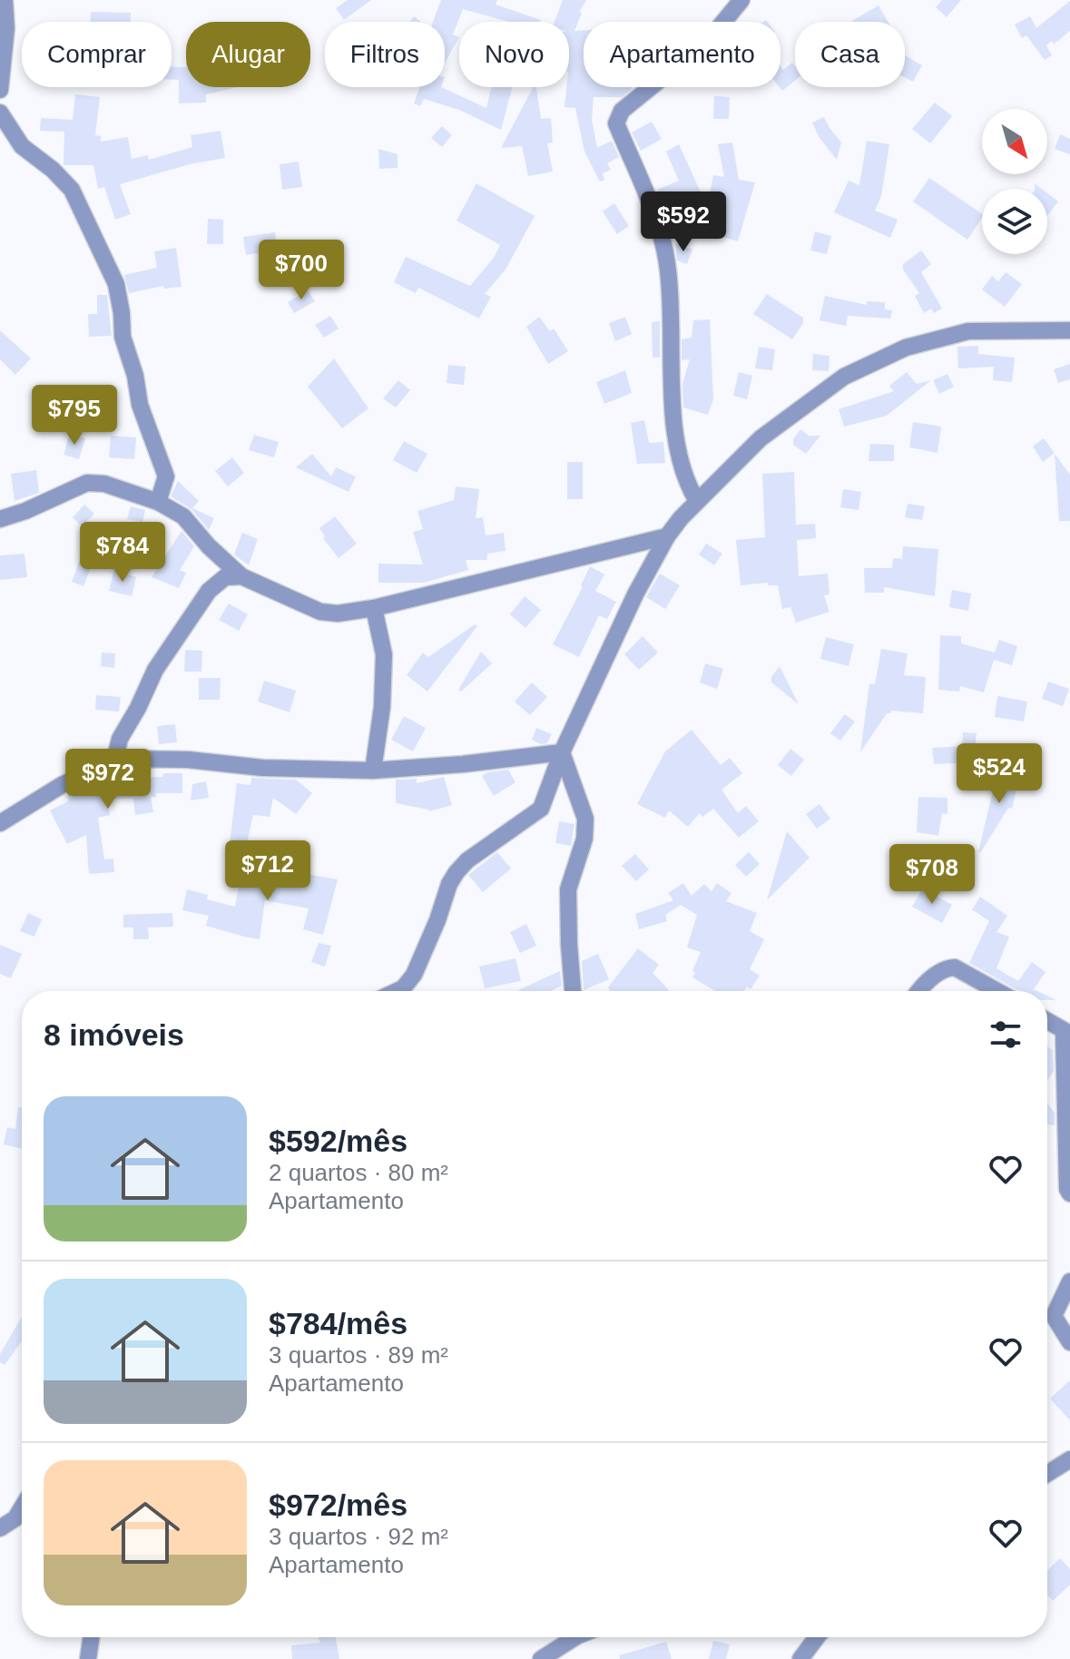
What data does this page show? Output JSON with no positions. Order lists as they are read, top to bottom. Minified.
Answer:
{"north":"bottom right","page":{"chip":["Comprar","Alugar","Filtros","Novo","Apartamento","Casa"],"price":["$592","$700","$795","$784","$524","$972","$712","$708"],"heading":"8 imóveis","list":[{"name":"$592/mês","note":"2 quartos · 80 m² · Apartamento"},{"name":"$784/mês","note":"3 quartos · 89 m² · Apartamento"},{"name":"$972/mês","note":"3 quartos · 92 m² · Apartamento"}]}}
